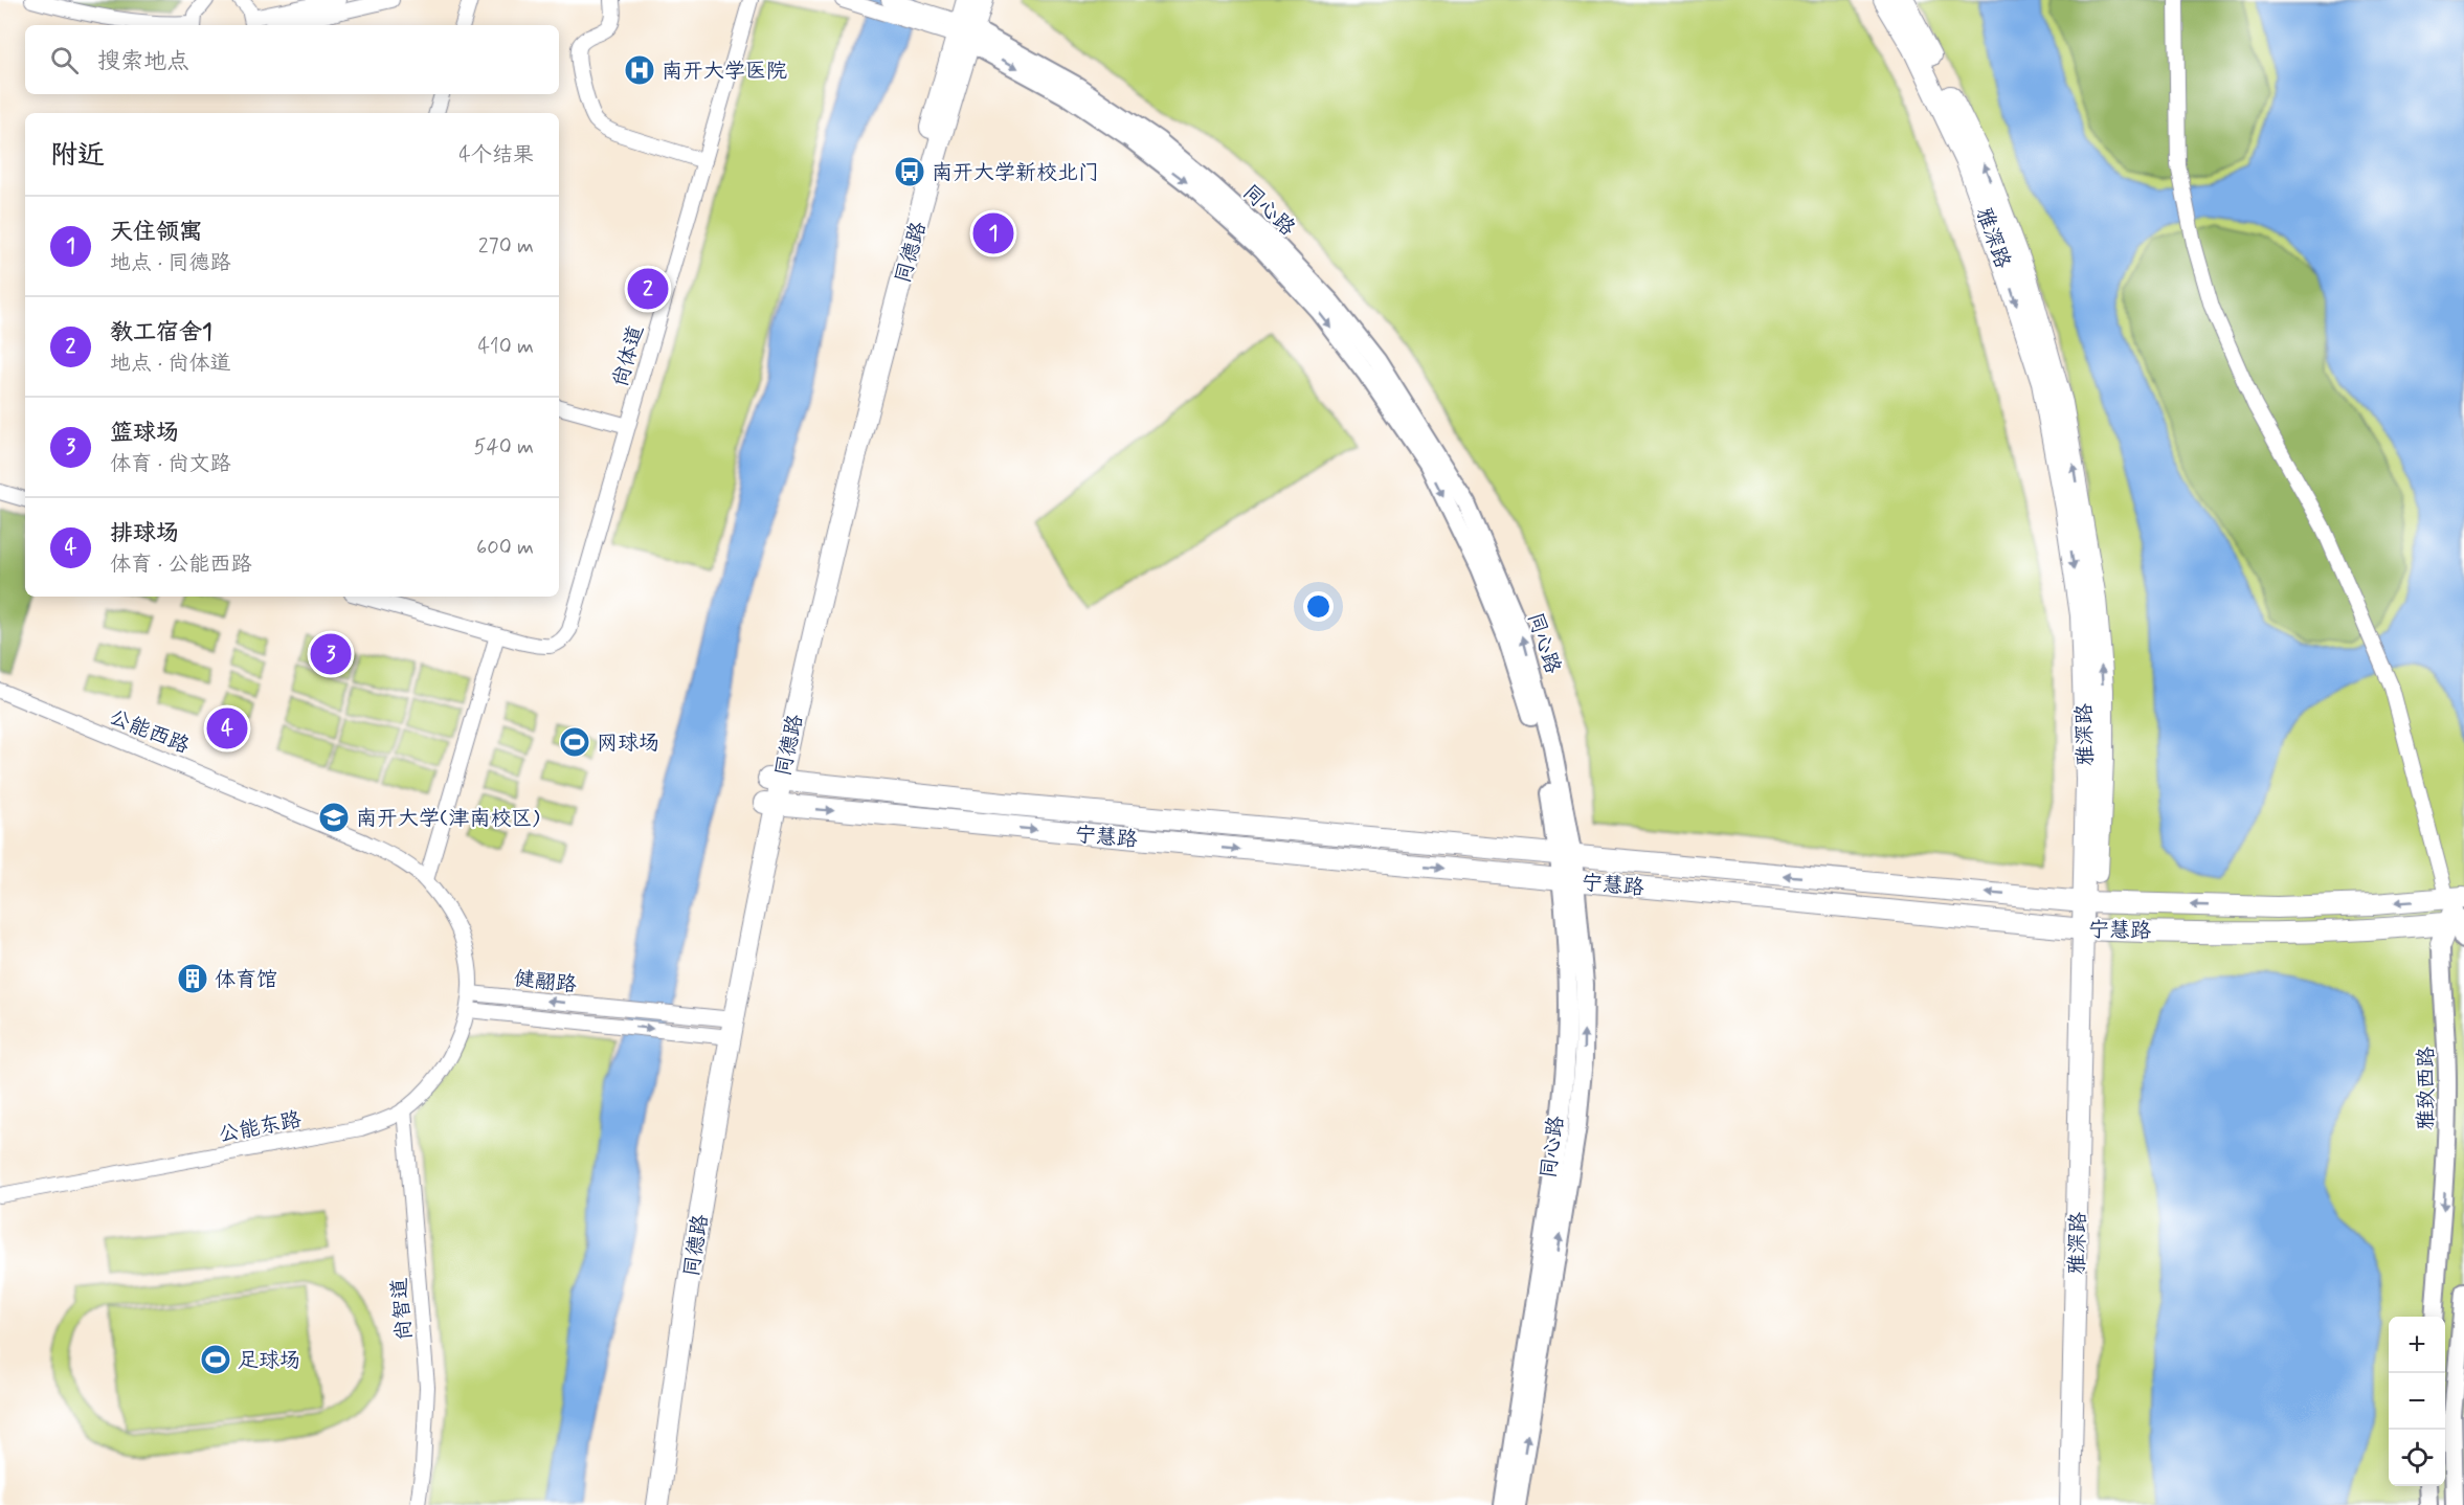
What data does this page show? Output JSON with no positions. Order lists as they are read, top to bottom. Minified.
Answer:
{"streets":{"main road":["雅深路","同德路","宁慧路"],"street":["同心路","尚体道","公能西路","健翮路","雅致西路","公能东路","尚智道"]},"crossings":[["同心路","同德路"],["同心路","宁慧路"],["雅深路","宁慧路"],["同德路","宁慧路"],["同德路","健翮路"],["公能西路","健翮路"],["公能西路","公能东路"],["宁慧路","雅致西路"],["健翮路","公能东路"],["公能东路","尚智道"]],"one_way":["雅致西路"],"places":{"hospital":["南开大学医院"],"bus stop":["南开大学新校北门"],"sports":["网球场","足球场"],"school or university":["南开大学(津南校区)"],"building":["体育馆"]},"page":{"search":"搜索地点","heading":["附近","4个结果"],"list":[{"mark":"1","name":"天住领寓","note":"地点 · 同德路","value":"270 m"},{"mark":"2","name":"教工宿舍1","note":"地点 · 尚体道","value":"410 m"},{"mark":"3","name":"篮球场","note":"体育 · 尚文路","value":"540 m"},{"mark":"4","name":"排球场","note":"体育 · 公能西路","value":"600 m"}],"pins":["1","2","3","4"],"map_buttons":["+","−"]}}
